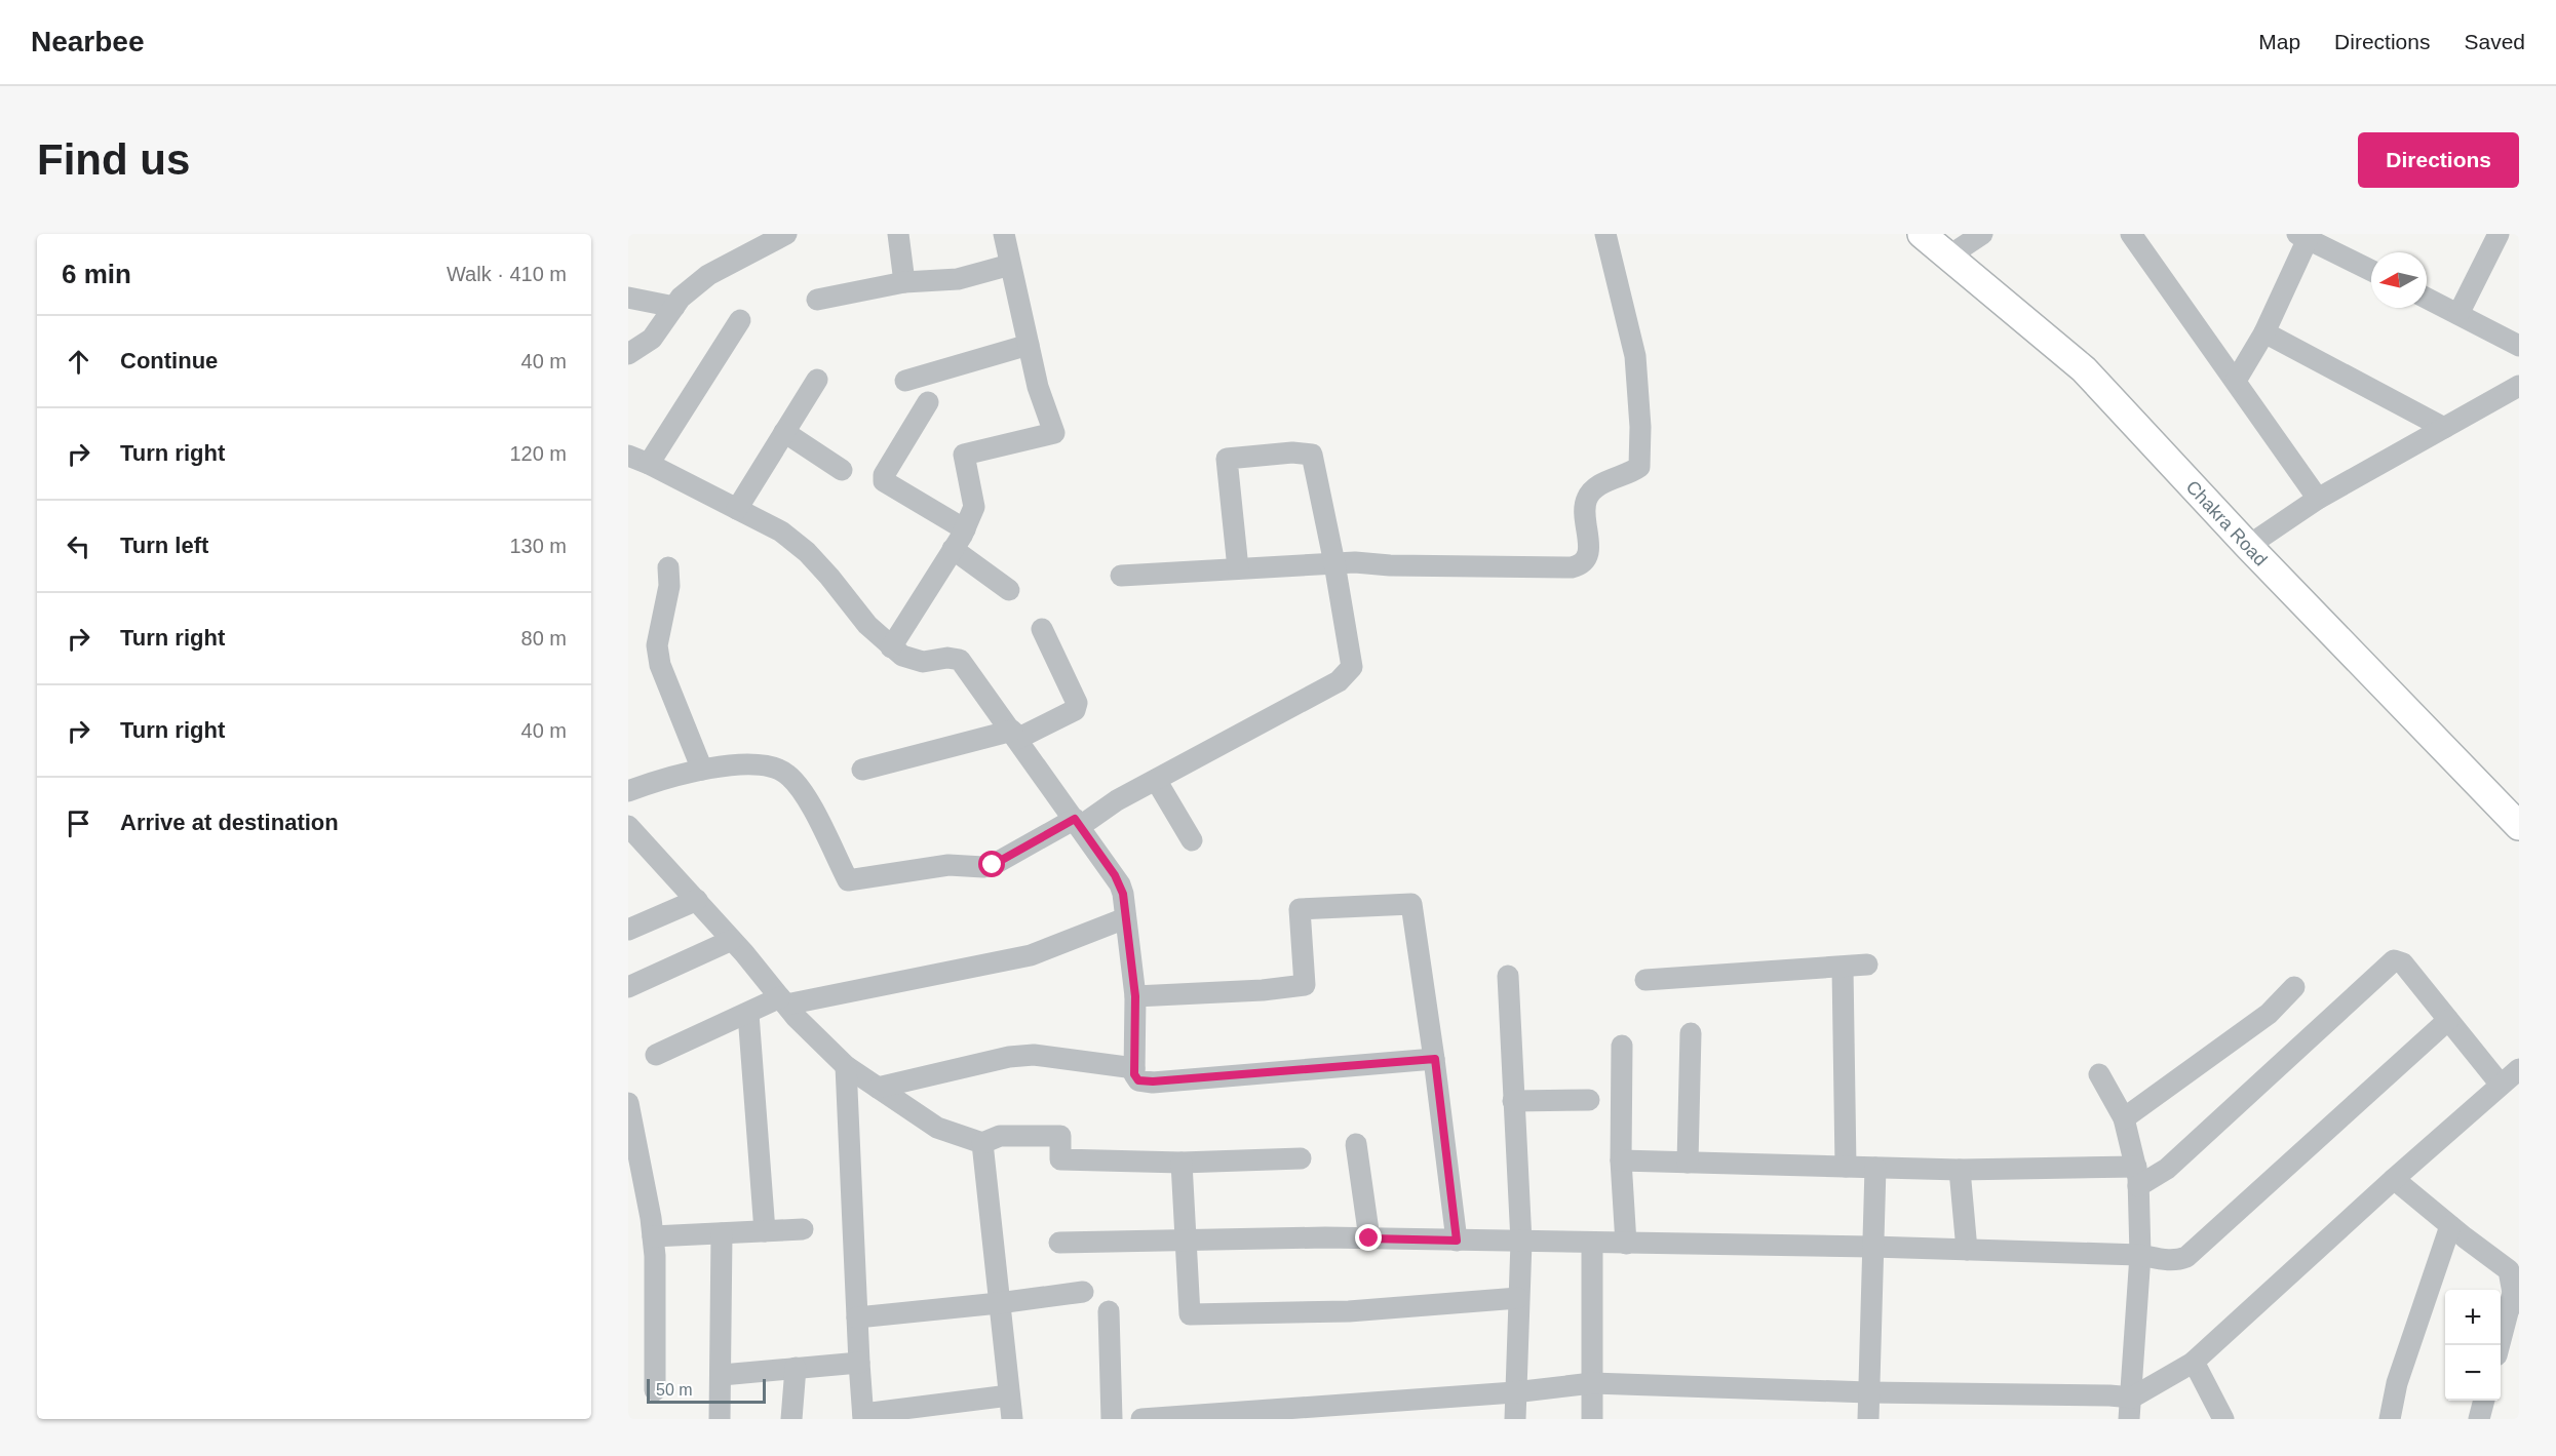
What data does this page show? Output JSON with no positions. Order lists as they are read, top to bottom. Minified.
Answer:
{"streets":{"main road":["Chakra Road"]},"scale_bar":"50 m","north":"left","page":{"header":"Nearbee","nav":["Map","Directions","Saved"],"buttons":"Directions","title":"Find us","heading":["6 min","Walk · 410 m"],"list":[["Continue","40 m"],["Turn right","120 m"],["Turn left","130 m"],["Turn right","80 m"],["Turn right","40 m"],"Arrive at destination"],"map_buttons":["+","−"],"scale":"50 m"}}
